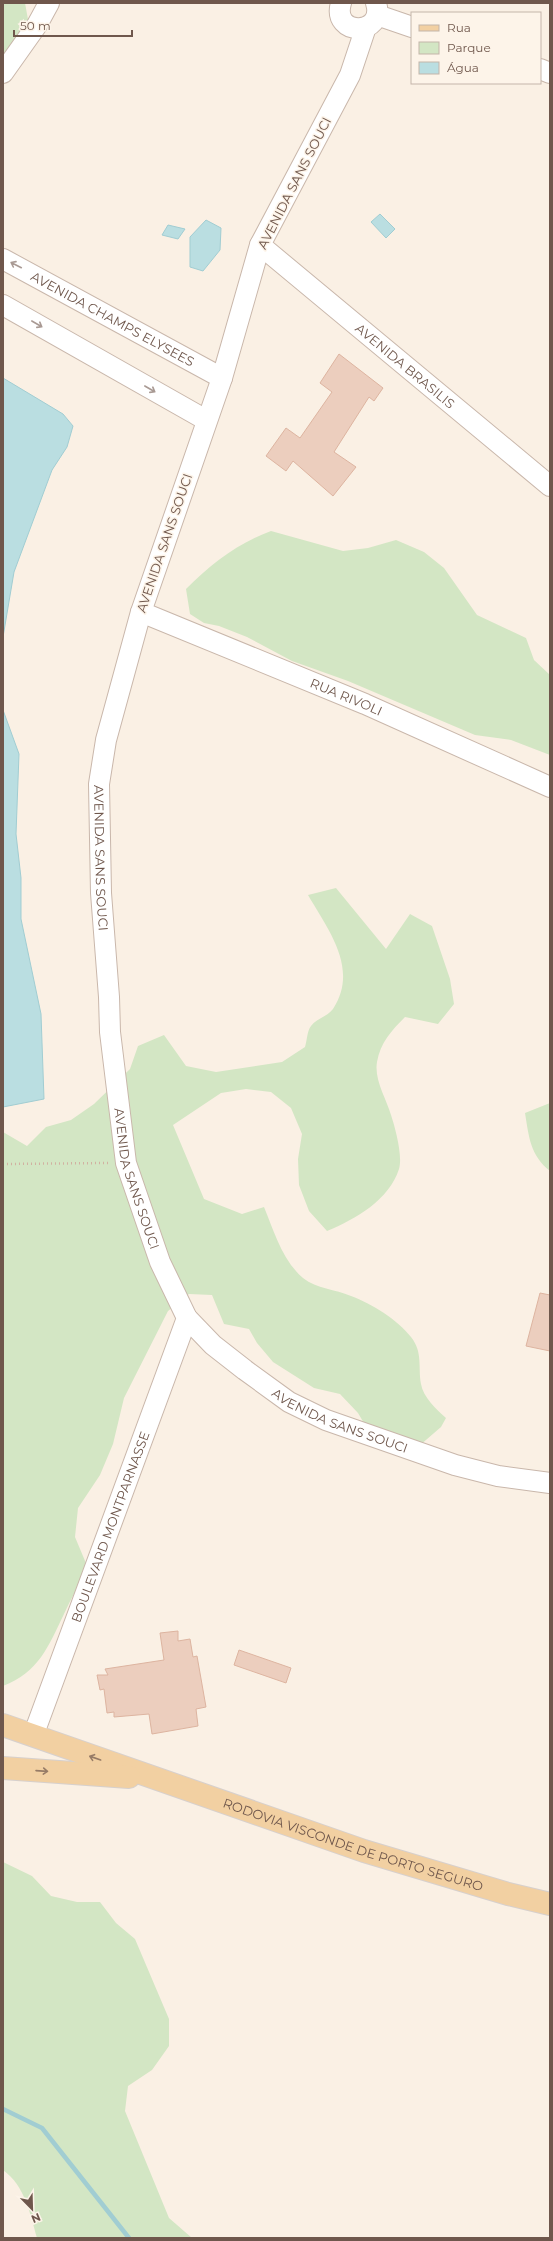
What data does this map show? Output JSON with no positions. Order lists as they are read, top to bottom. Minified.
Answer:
{"streets":{"main road":["RODOVIA VISCONDE DE PORTO SEGURO"],"street":["AVENIDA SANS SOUCI","AVENIDA CHAMPS ELYSEES","AVENIDA BRASILIS","RUA RIVOLI","BOULEVARD MONTPARNASSE"]},"crossings":[["AVENIDA SANS SOUCI","AVENIDA CHAMPS ELYSEES"],["AVENIDA SANS SOUCI","AVENIDA BRASILIS"],["AVENIDA SANS SOUCI","RUA RIVOLI"],["AVENIDA SANS SOUCI","BOULEVARD MONTPARNASSE"],["BOULEVARD MONTPARNASSE","RODOVIA VISCONDE DE PORTO SEGURO"]],"legend":["Rua","Parque","Água"],"scale_bar":"50 m","north":"bottom right"}
